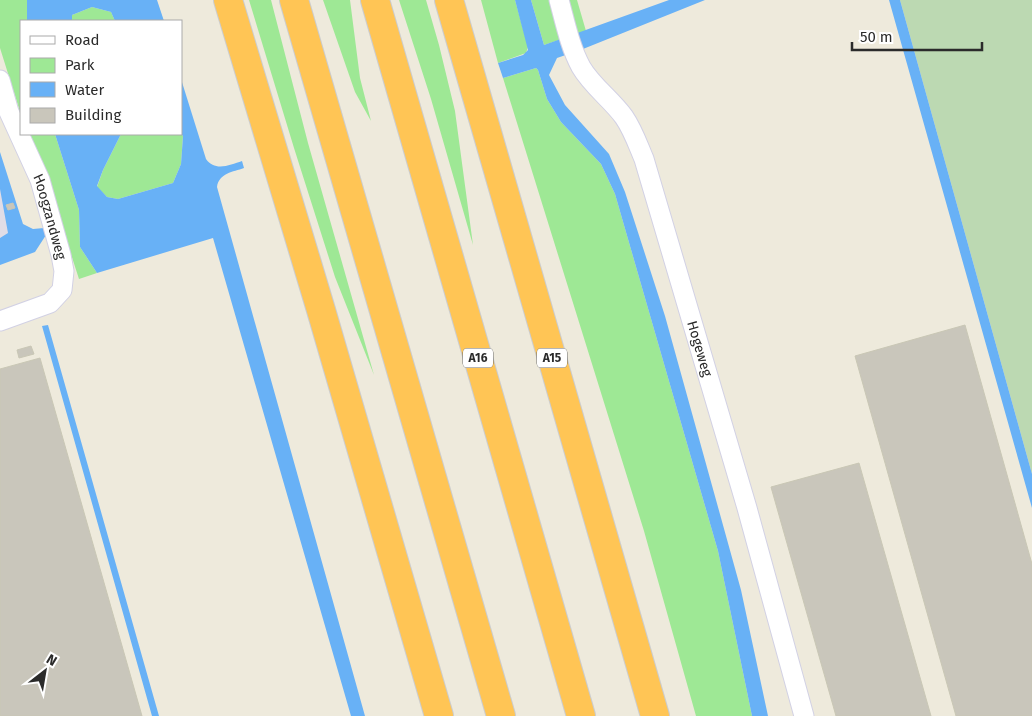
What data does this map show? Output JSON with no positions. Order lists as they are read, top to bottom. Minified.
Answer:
{"streets":{"highway":["A16","A15"],"street":["Hoogzandweg","Hogeweg"]},"legend":["Road","Park","Water","Building"],"scale_bar":"50 m","north":"top right"}
